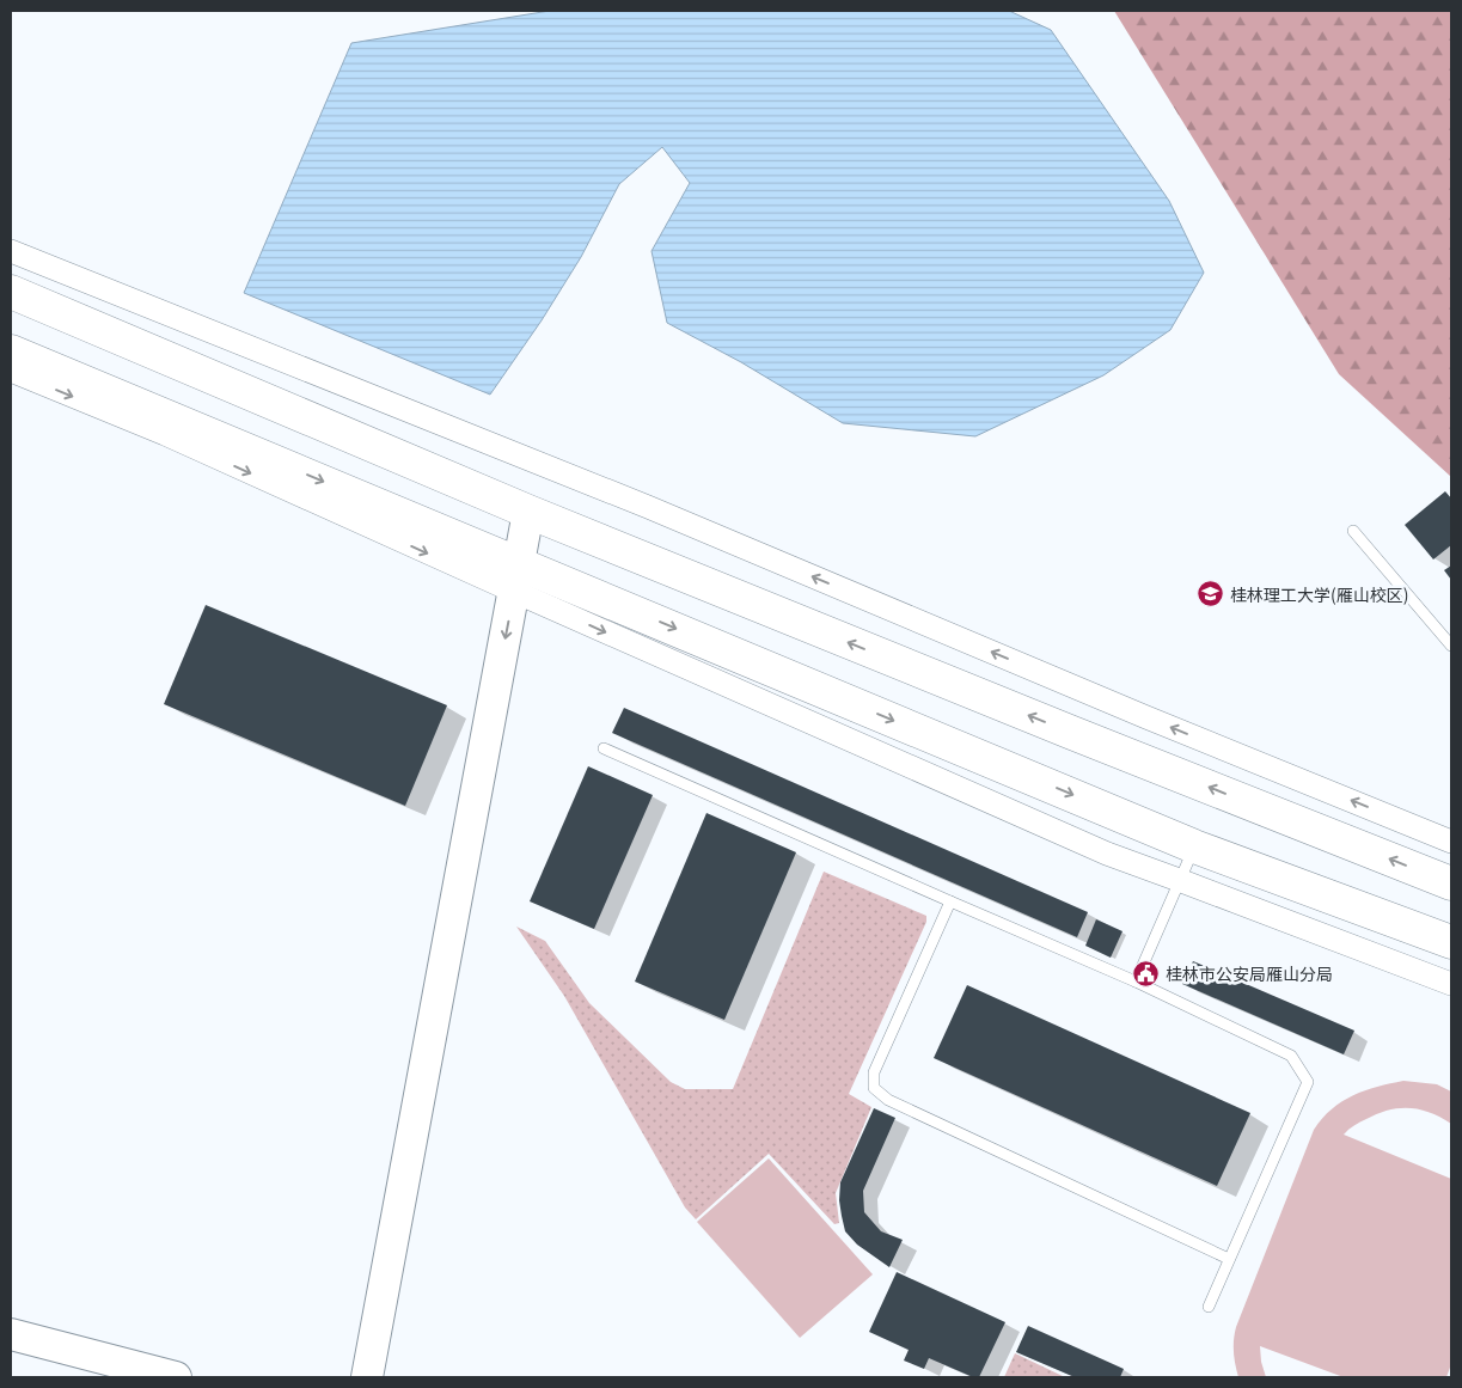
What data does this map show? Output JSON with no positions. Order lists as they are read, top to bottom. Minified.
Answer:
{"places":{"school or university":["桂林理工大学(雁山校区)"],"public building":["桂林市公安局雁山分局"]}}
